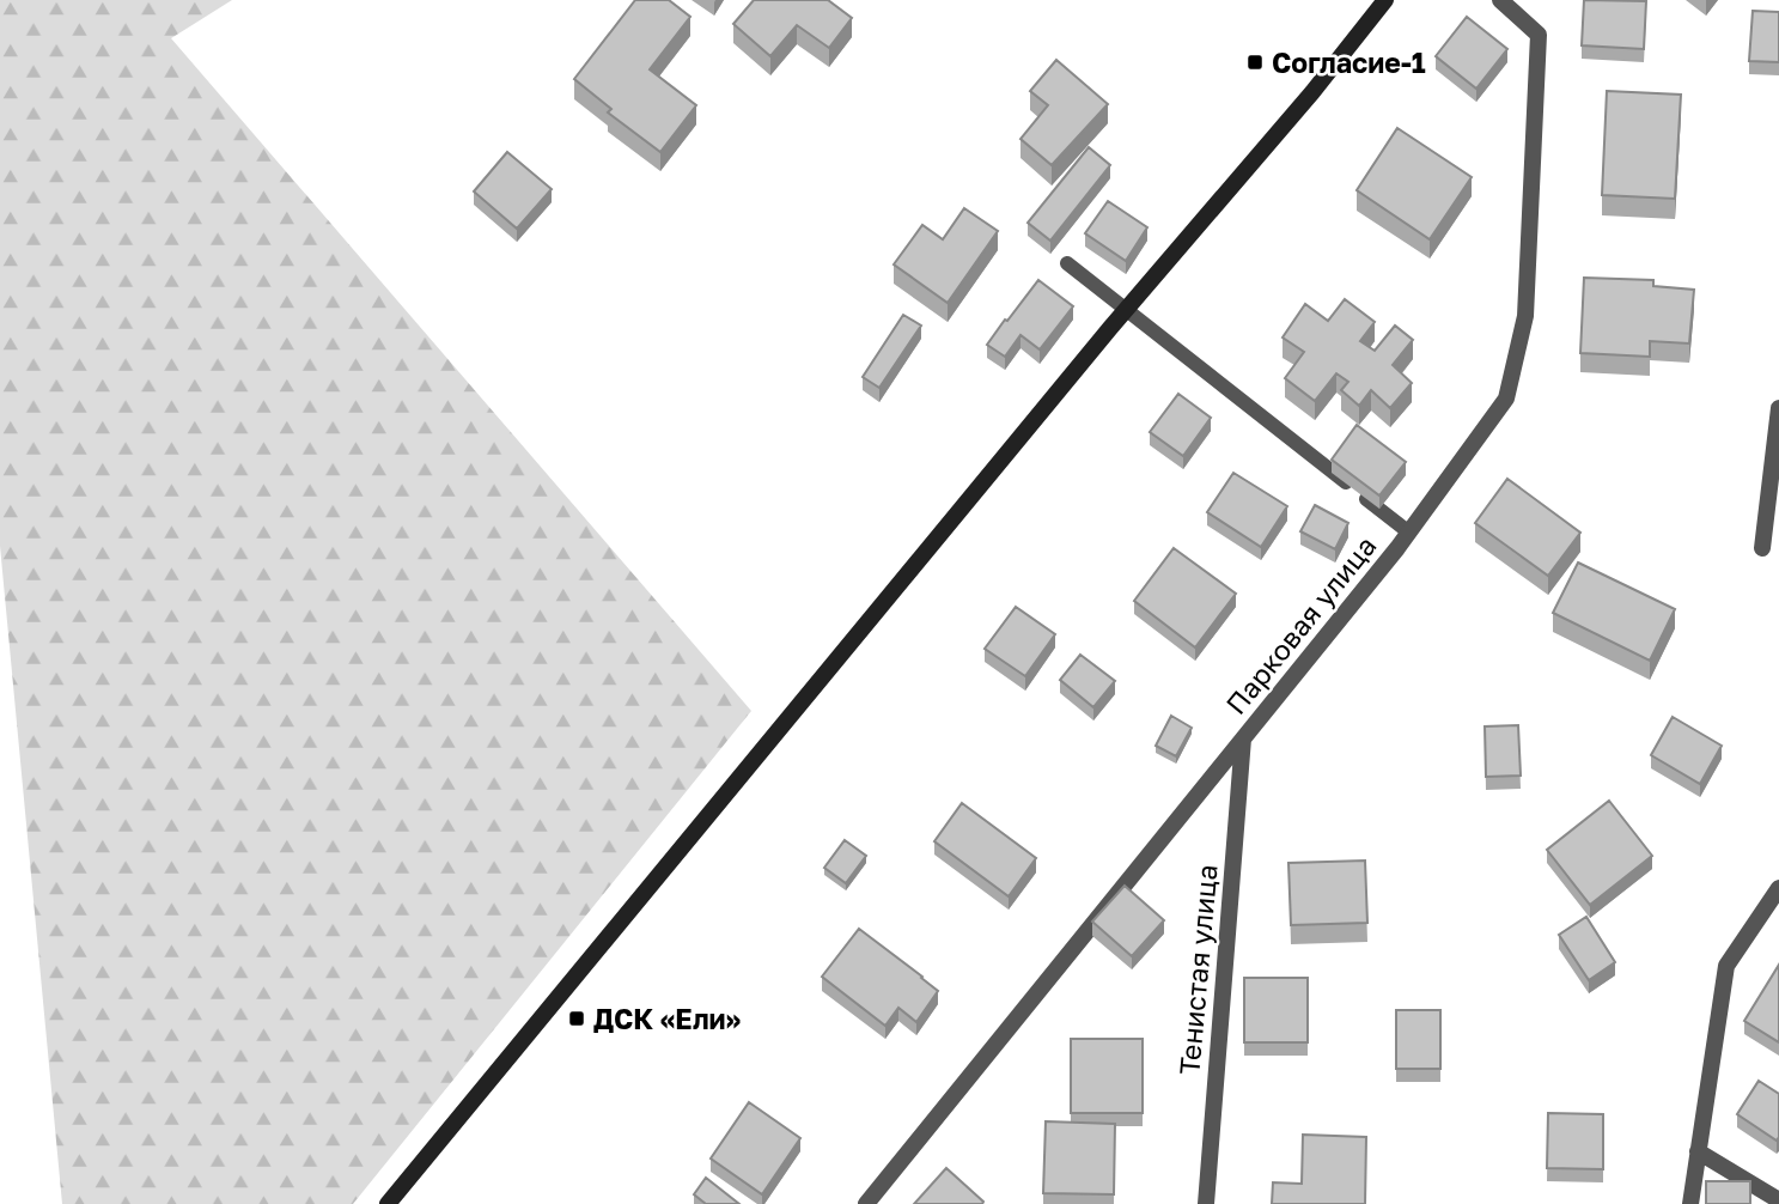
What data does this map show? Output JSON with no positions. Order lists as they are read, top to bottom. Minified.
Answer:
{"streets":{"street":["Парковая улица","Тенистая улица"]},"crossings":[["Парковая улица","Тенистая улица"]],"places":{"transit":["Согласие-1","ДСК «Ели»"]}}
